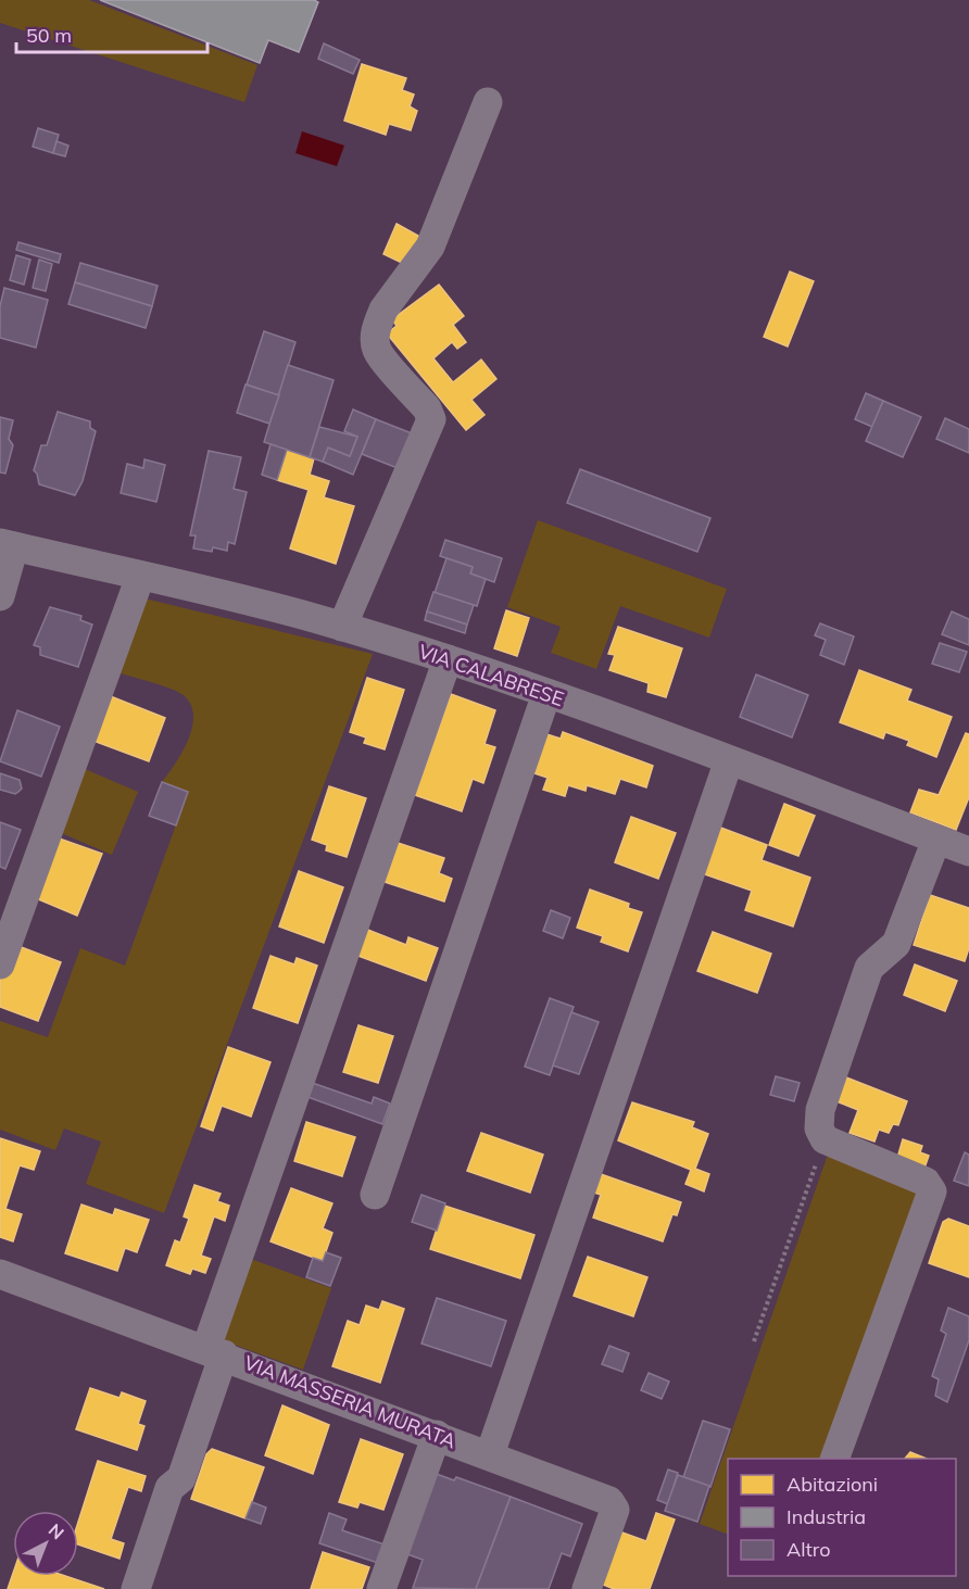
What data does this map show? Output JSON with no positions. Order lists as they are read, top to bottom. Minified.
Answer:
{"streets":{"street":["VIA CALABRESE","VIA MASSERIA MURATA"]},"legend":["Abitazioni","Industria","Altro"],"scale_bar":"50 m","north":"top right"}
